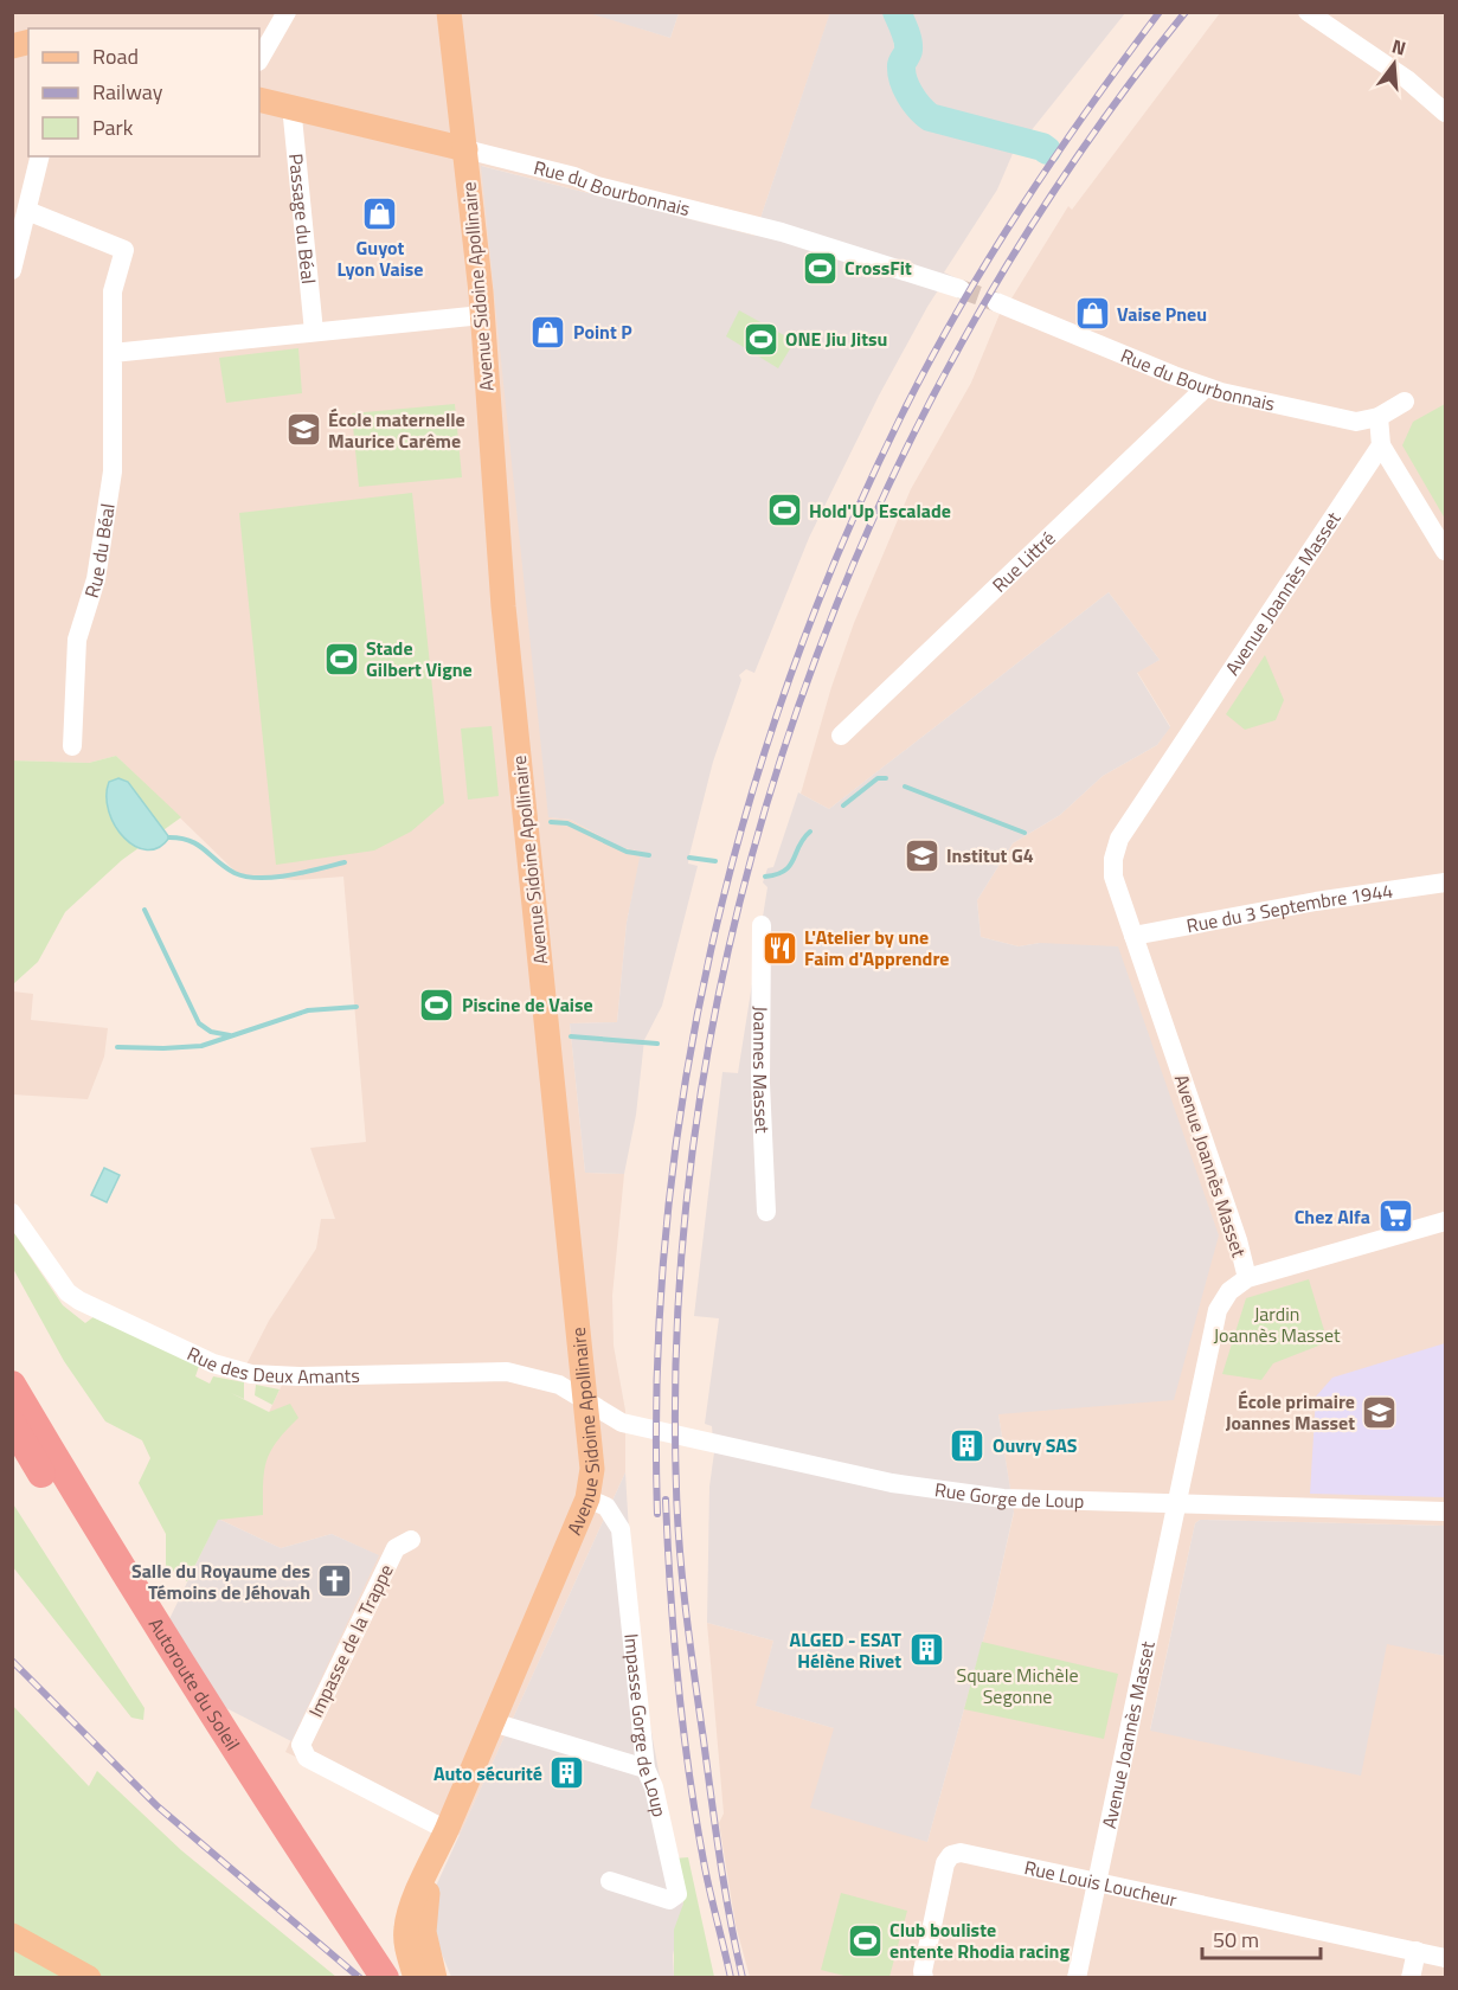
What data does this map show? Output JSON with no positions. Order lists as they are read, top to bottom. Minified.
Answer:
{"streets":{"highway":["Autoroute du Soleil"],"main road":["Rue du Bourbonnais","Avenue Sidoine Apollinaire"],"street":["Passage du Béal","Rue du Béal","Rue Littré","Avenue Joannès Masset","Rue du 3 Septembre 1944","Joannes Masset","Rue des Deux Amants","Rue Gorge de Loup","Impasse de la Trappe","Impasse Gorge de Loup","Rue Louis Loucheur"]},"crossings":[["Rue du Bourbonnais","Passage du Béal"],["Rue du Bourbonnais","Avenue Sidoine Apollinaire"],["Rue du Bourbonnais","Rue Littré"],["Avenue Sidoine Apollinaire","Rue des Deux Amants"],["Avenue Sidoine Apollinaire","Rue Gorge de Loup"],["Avenue Sidoine Apollinaire","Impasse de la Trappe"],["Avenue Sidoine Apollinaire","Impasse Gorge de Loup"],["Avenue Joannès Masset","Rue du 3 Septembre 1944"],["Avenue Joannès Masset","Rue Gorge de Loup"],["Avenue Joannès Masset","Rue Louis Loucheur"],["Rue des Deux Amants","Rue Gorge de Loup"]],"parks":["Jardin Joannès Masset","Square Michèle Segonne"],"places":{"shop":["Guyot Lyon Vaise","Vaise Pneu","Point P"],"sports":["CrossFit","ONE Jiu Jitsu","Hold'Up Escalade","Stade Gilbert Vigne","Piscine de Vaise","Club bouliste entente Rhodia racing"],"school or university":["École maternelle Maurice Carême","Institut G4","École primaire Joannes Masset"],"restaurant":["L'Atelier by une Faim d'Apprendre"],"supermarket":["Chez Alfa"],"building":["Ouvry SAS","ALGED - ESAT Hélène Rivet","Auto sécurité"],"church":["Salle du Royaume des Témoins de Jéhovah"]},"legend":["Road","Railway","Park"],"scale_bar":"50 m","north":"top"}
